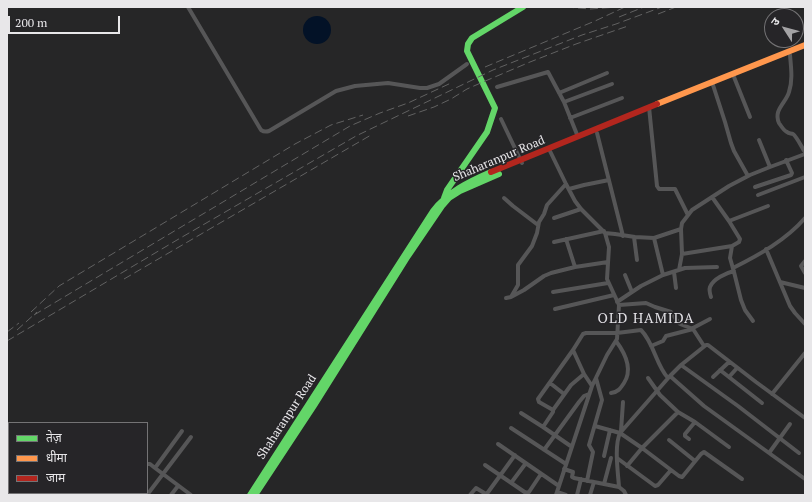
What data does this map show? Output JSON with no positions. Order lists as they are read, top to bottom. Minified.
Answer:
{"streets":{"main road":["Shaharanpur Road"]},"districts":["OLD HAMIDA"],"legend":["तेज़","धीमा","जाम"],"scale_bar":"200 m","north":"top left"}
